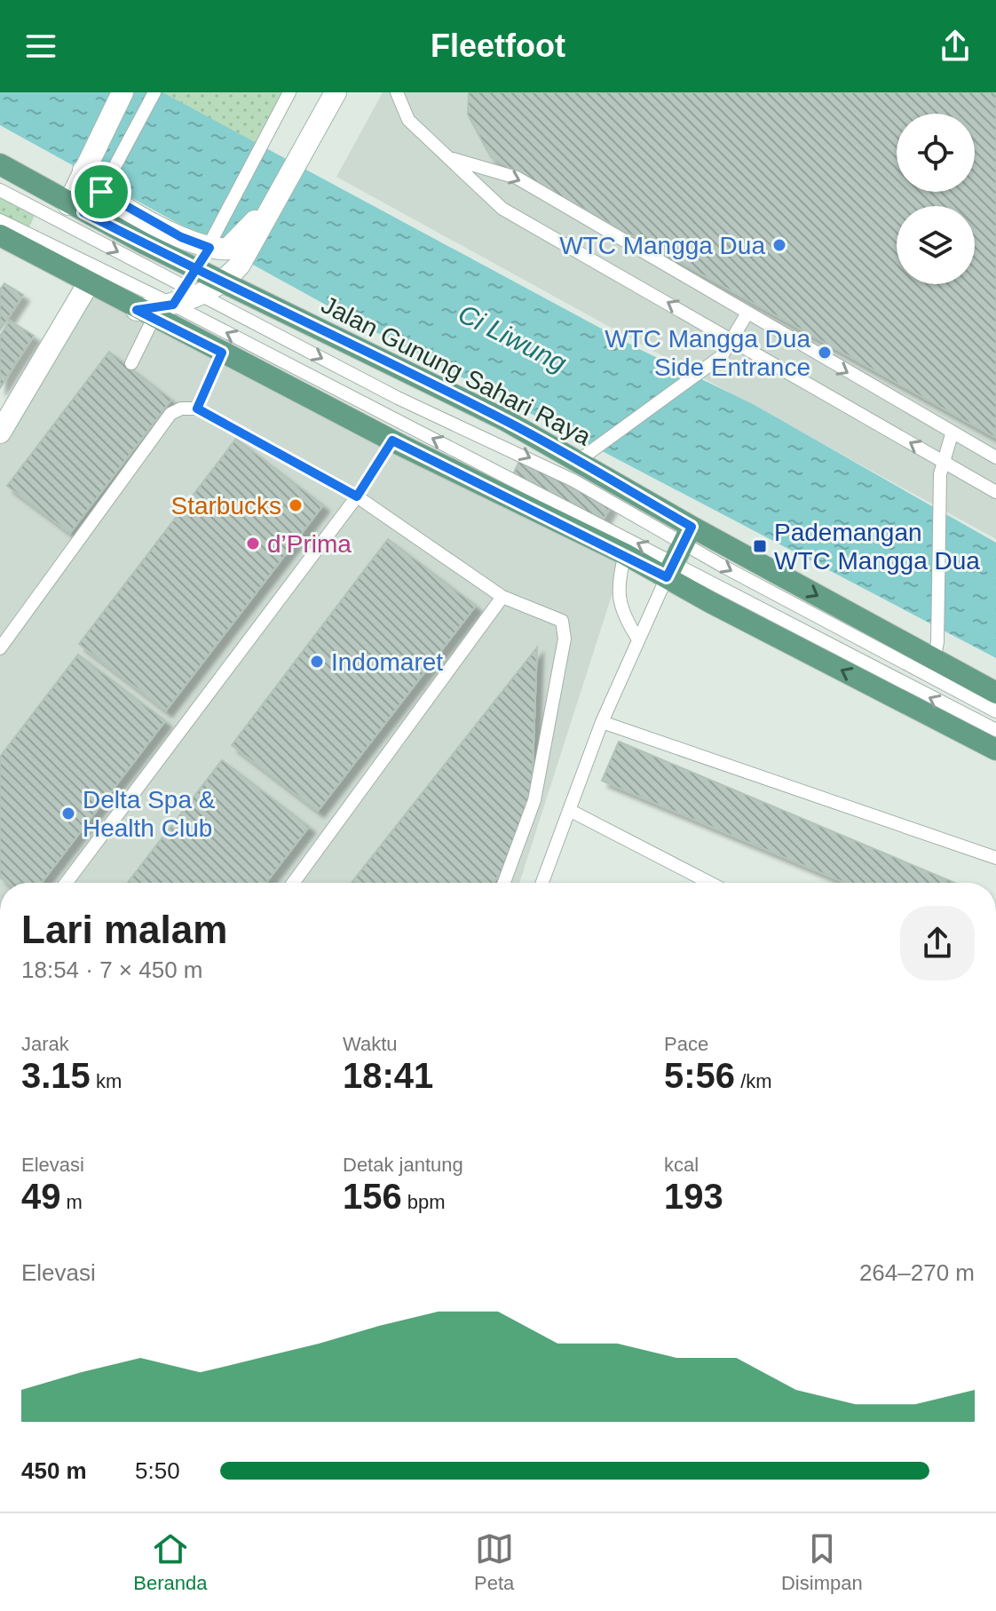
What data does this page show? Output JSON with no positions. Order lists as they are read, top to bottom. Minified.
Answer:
{"streets":{"main road":["Jalan Gunung Sahari Raya"]},"water":["Ci Liwung"],"places":{"other":["WTC Mangga Dua","WTC Mangga Dua Side Entrance","Starbucks","d’Prima","Indomaret","Delta Spa & Health Club"],"transit":["Pademangan WTC Mangga Dua"]},"page":{"header":"Fleetfoot","heading":["Lari malam","18:54 · 7 × 450 m"],"stats":[["Jarak","3.15 km"],["Waktu","18:41"],["Pace","5:56 /km"],["Elevasi","49 m"],["Detak jantung","156 bpm"],["kcal","193"]],"chart":["Elevasi","264–270 m"],"list":[{"name":"450 m","note":"5:50"}],"tabs":["Beranda","Peta","Disimpan"]}}
